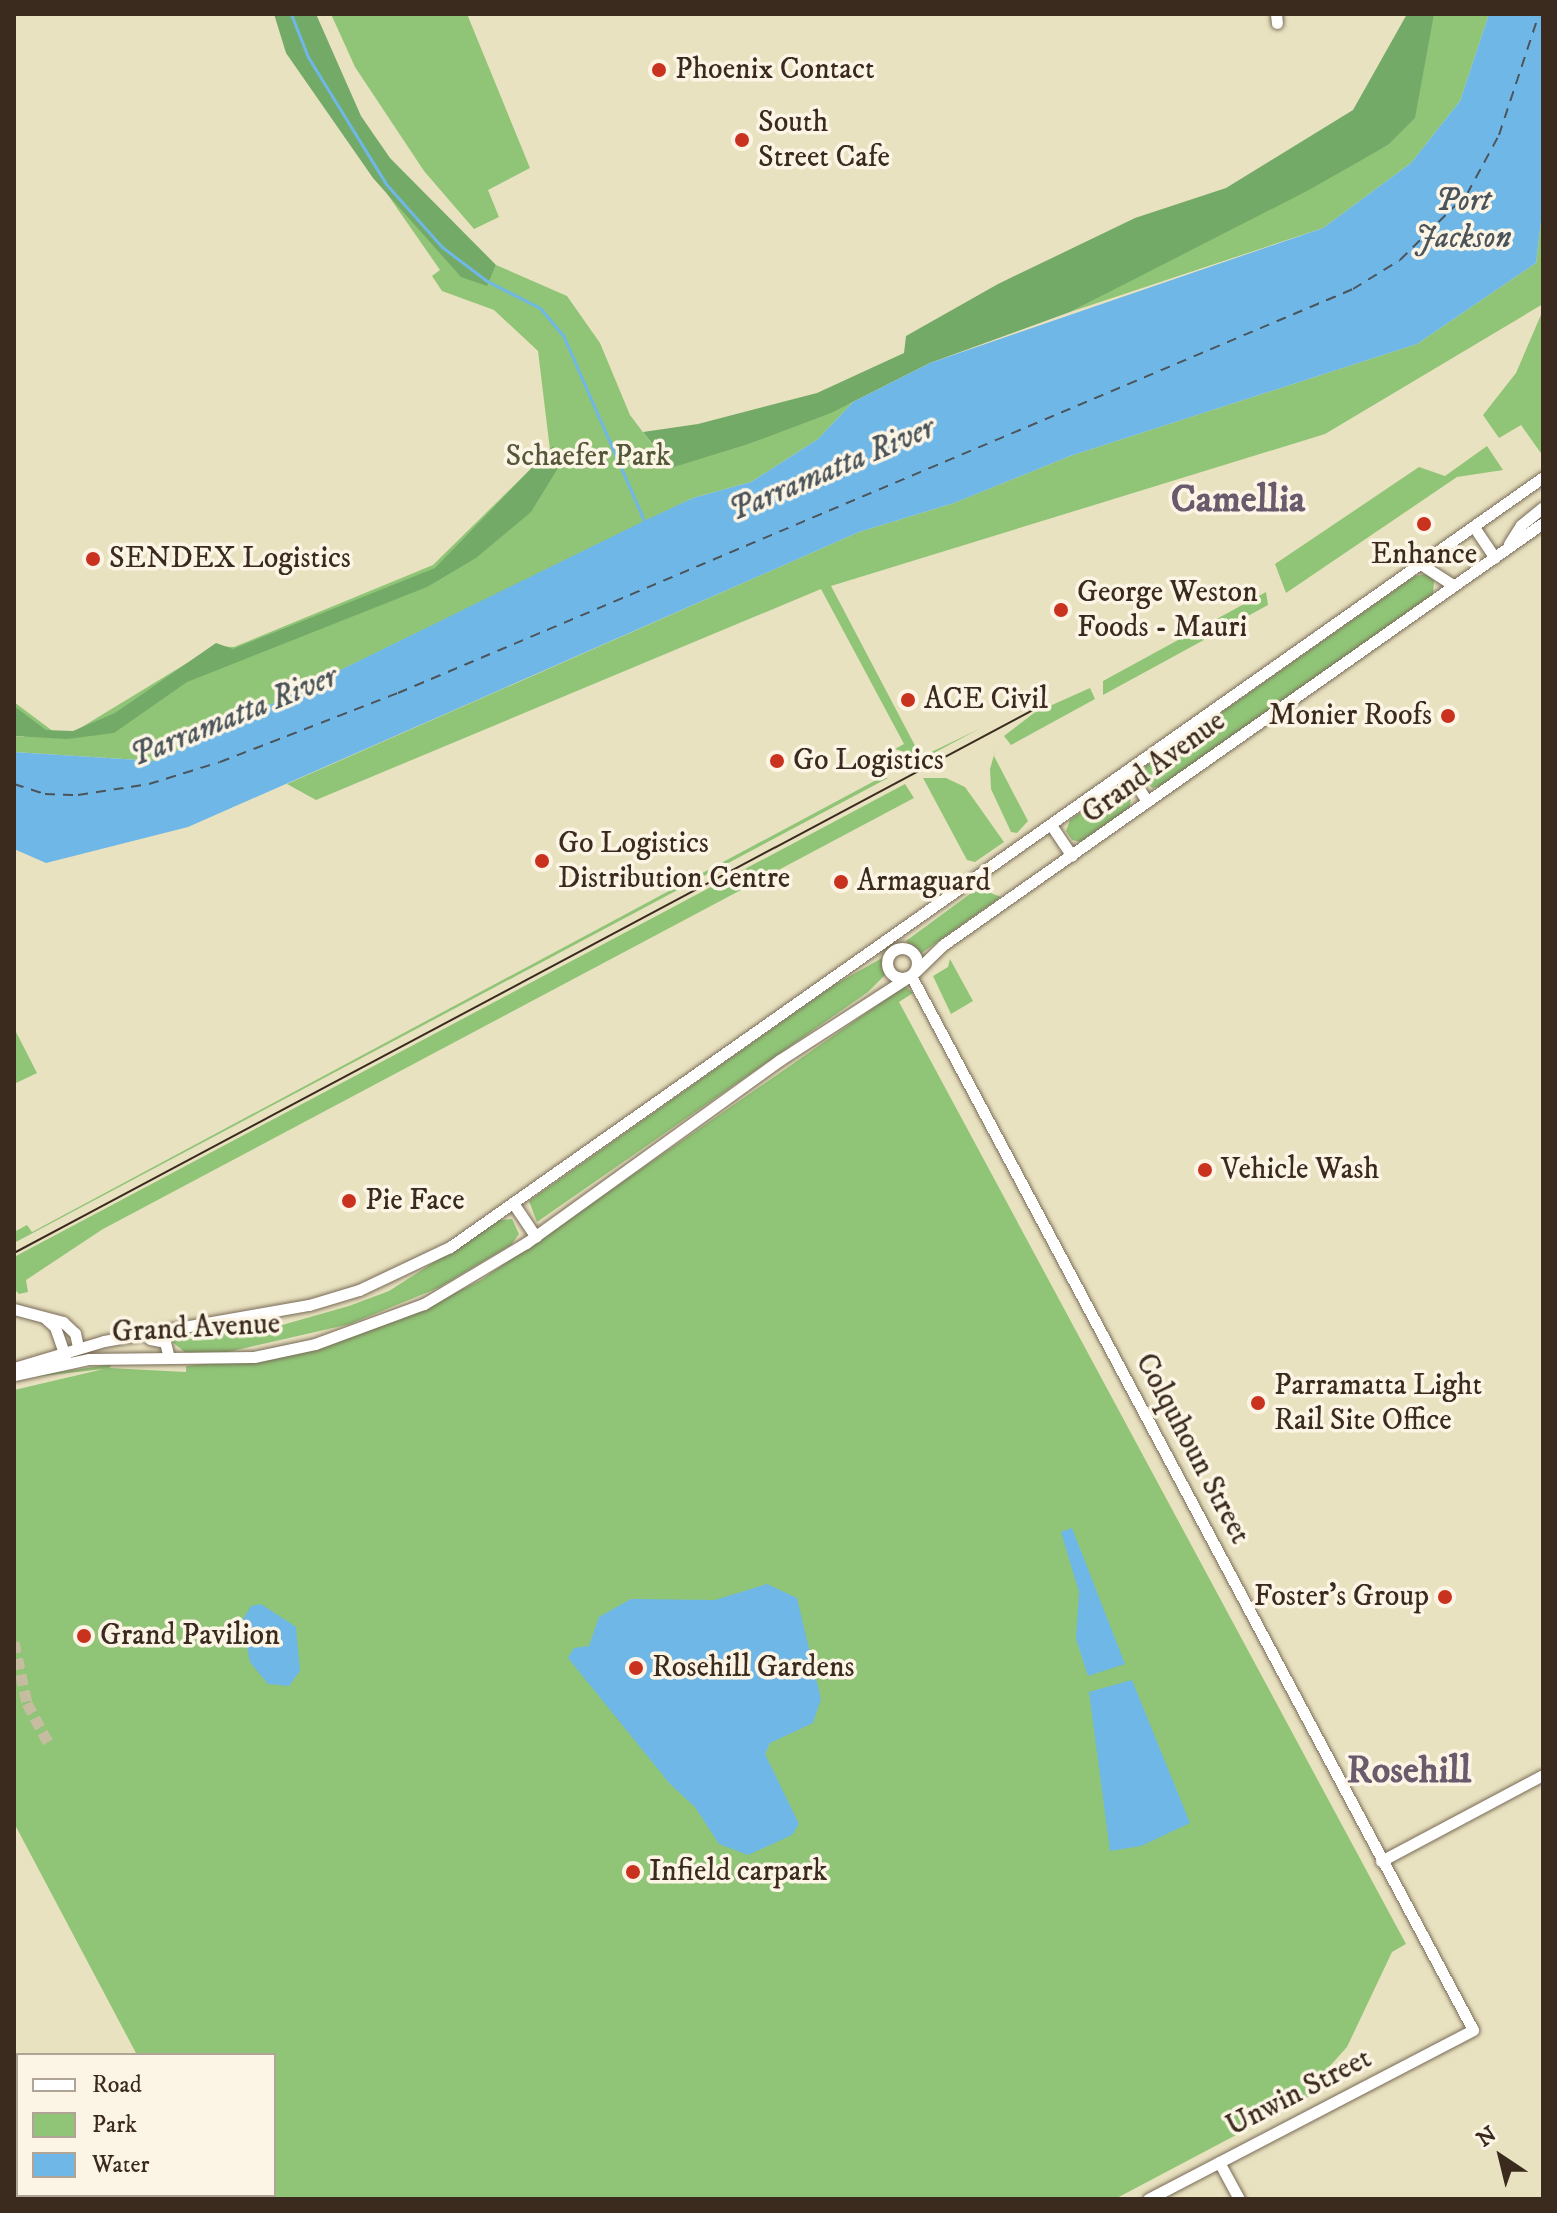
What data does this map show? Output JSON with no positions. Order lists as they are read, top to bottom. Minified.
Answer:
{"streets":{"street":["Grand Avenue","Colquhoun Street","Unwin Street"]},"crossings":[["Grand Avenue","Colquhoun Street"],["Colquhoun Street","Unwin Street"]],"districts":["Camellia","Rosehill"],"water":["Port Jackson","Parramatta River"],"parks":["Schaefer Park"],"places":["Phoenix Contact","South Street Cafe","Enhance","SENDEX Logistics","George Weston Foods - Mauri","ACE Civil","Monier Roofs","Go Logistics","Go Logistics Distribution Centre","Armaguard","Vehicle Wash","Pie Face","Parramatta Light Rail Site Office","Foster's Group","Grand Pavilion","Rosehill Gardens","Infield carpark"],"legend":["Road","Park","Water"],"north":"top left"}
